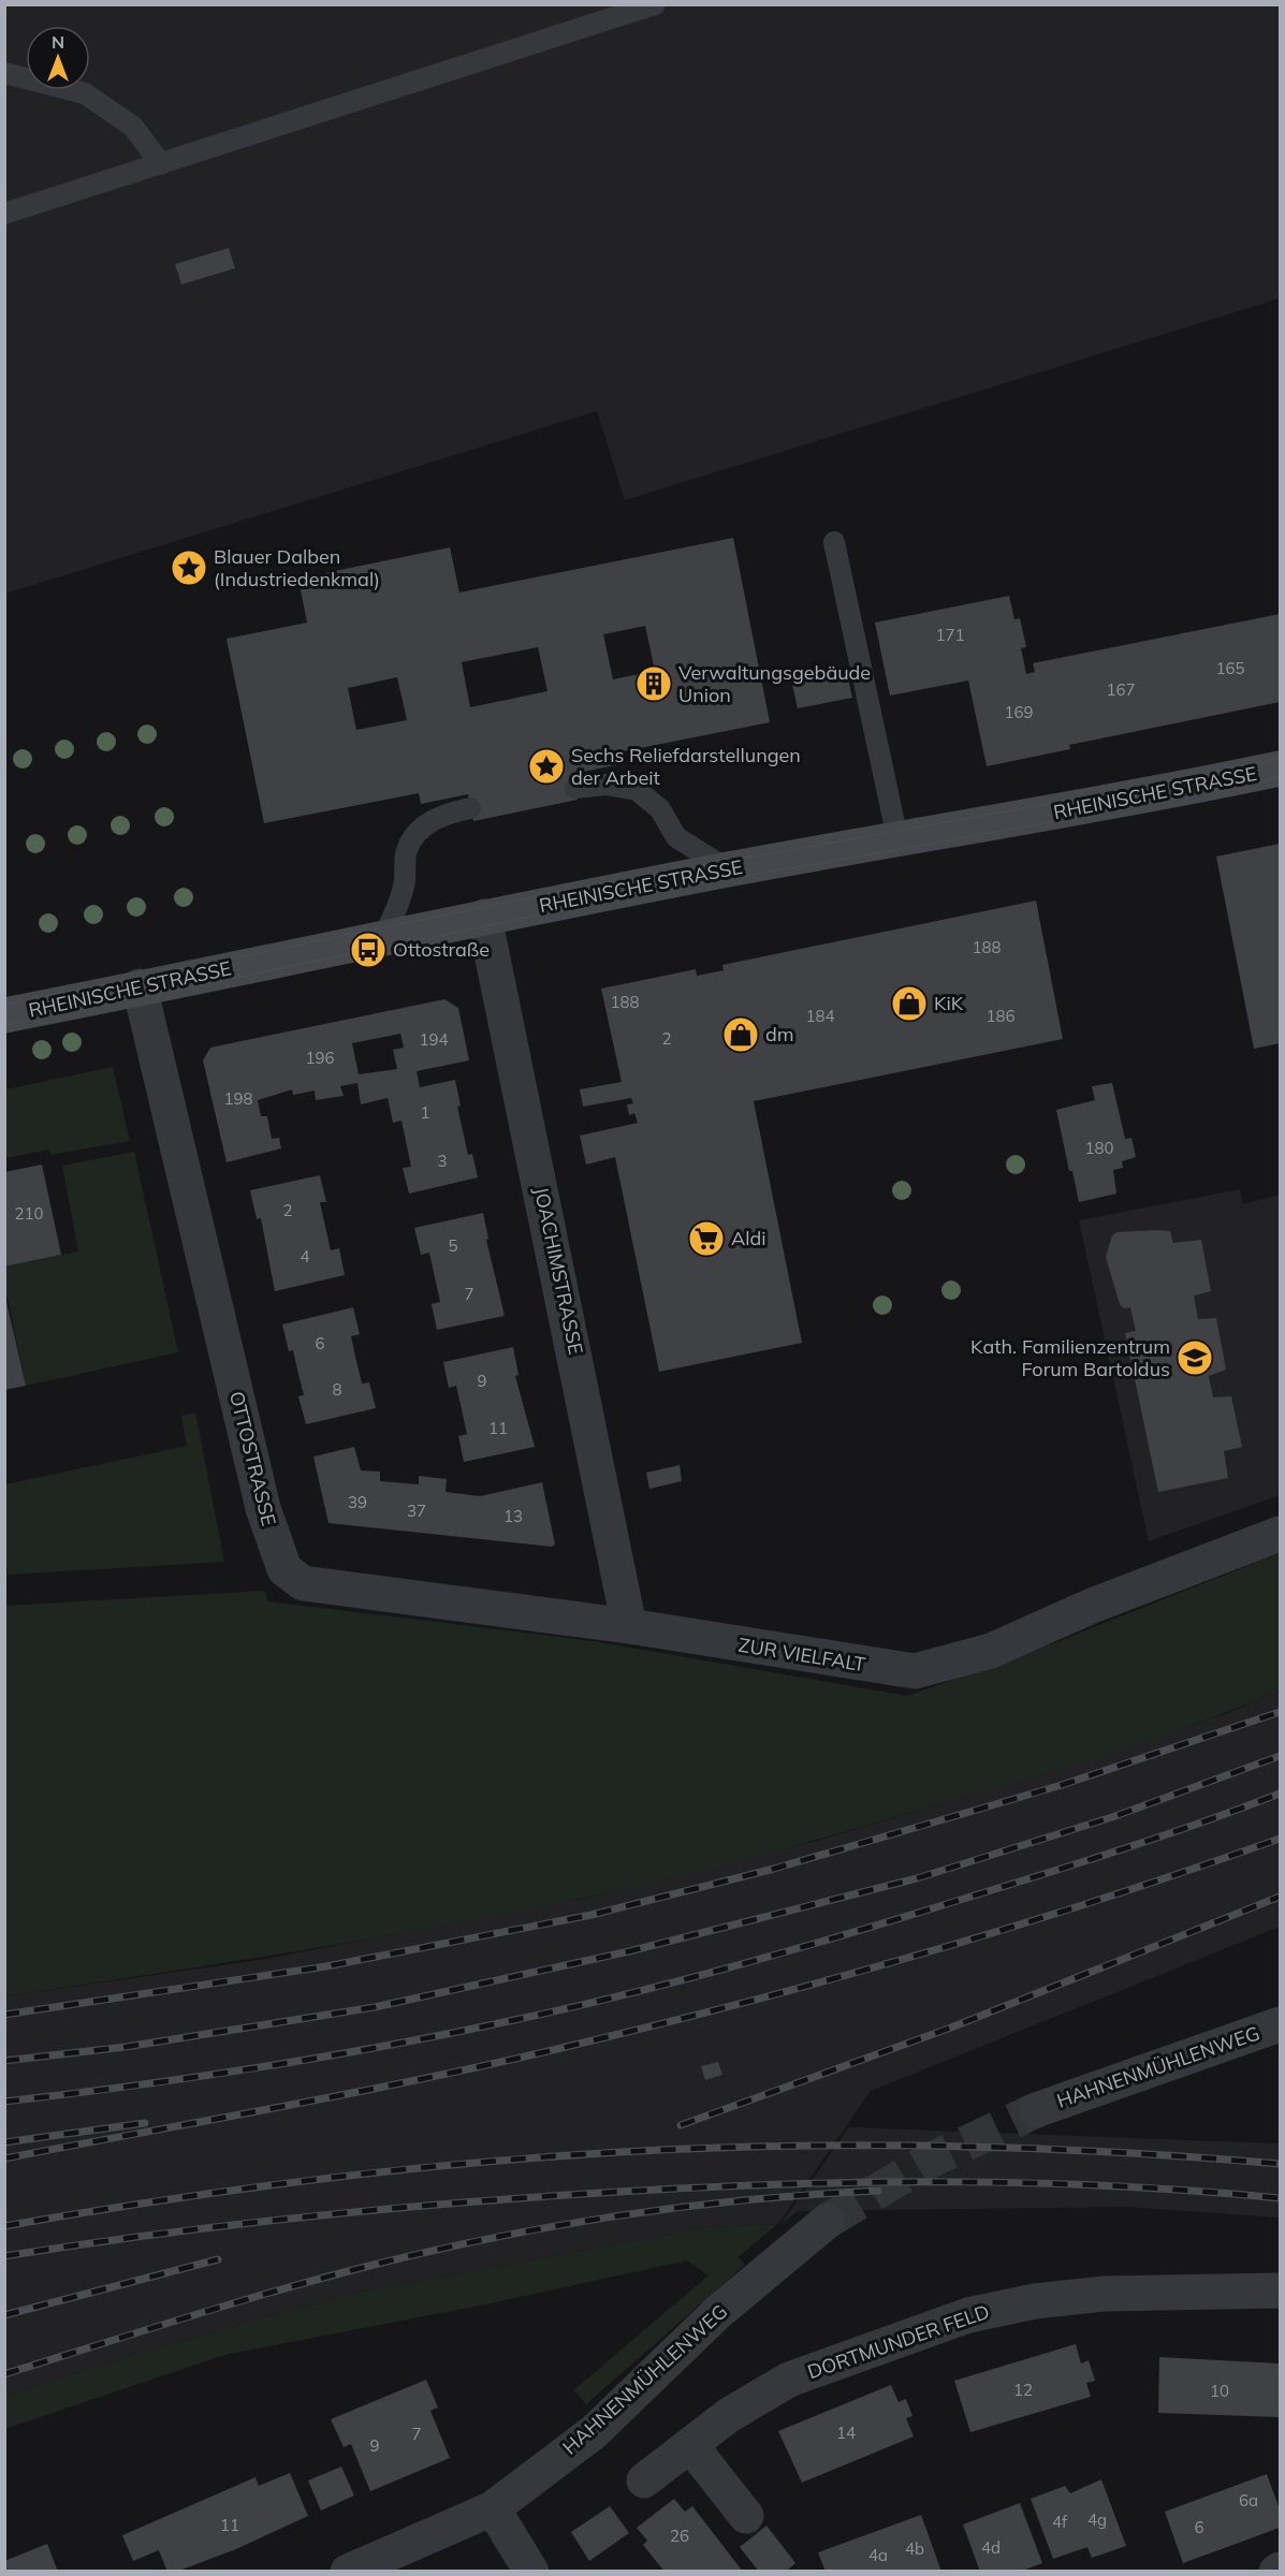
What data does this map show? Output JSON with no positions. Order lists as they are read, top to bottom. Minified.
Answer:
{"streets":{"main road":["RHEINISCHE STRASSE"],"street":["JOACHIMSTRASSE","OTTOSTRASSE","ZUR VIELFALT","HAHNENMÜHLENWEG","DORTMUNDER FELD"]},"crossings":[["RHEINISCHE STRASSE","JOACHIMSTRASSE"],["RHEINISCHE STRASSE","OTTOSTRASSE"],["JOACHIMSTRASSE","ZUR VIELFALT"],["OTTOSTRASSE","ZUR VIELFALT"]],"places":{"place":["Blauer Dalben (Industriedenkmal)","Sechs Reliefdarstellungen der Arbeit"],"building":["Verwaltungsgebäude Union"],"bus stop":["Ottostraße"],"shop":["KiK","dm"],"supermarket":["Aldi"],"school or university":["Kath. Familienzentrum Forum Bartoldus"]},"house_numbers":["171","165","167","169","188","188","184","186","2","194","196","198","1","180","3","2","210","5","4","7","6","9","8","11","39","37","13","12","10","14","7","9","6a","4g","4f","11","6","26","4d","4b","4a"],"north":"top"}
